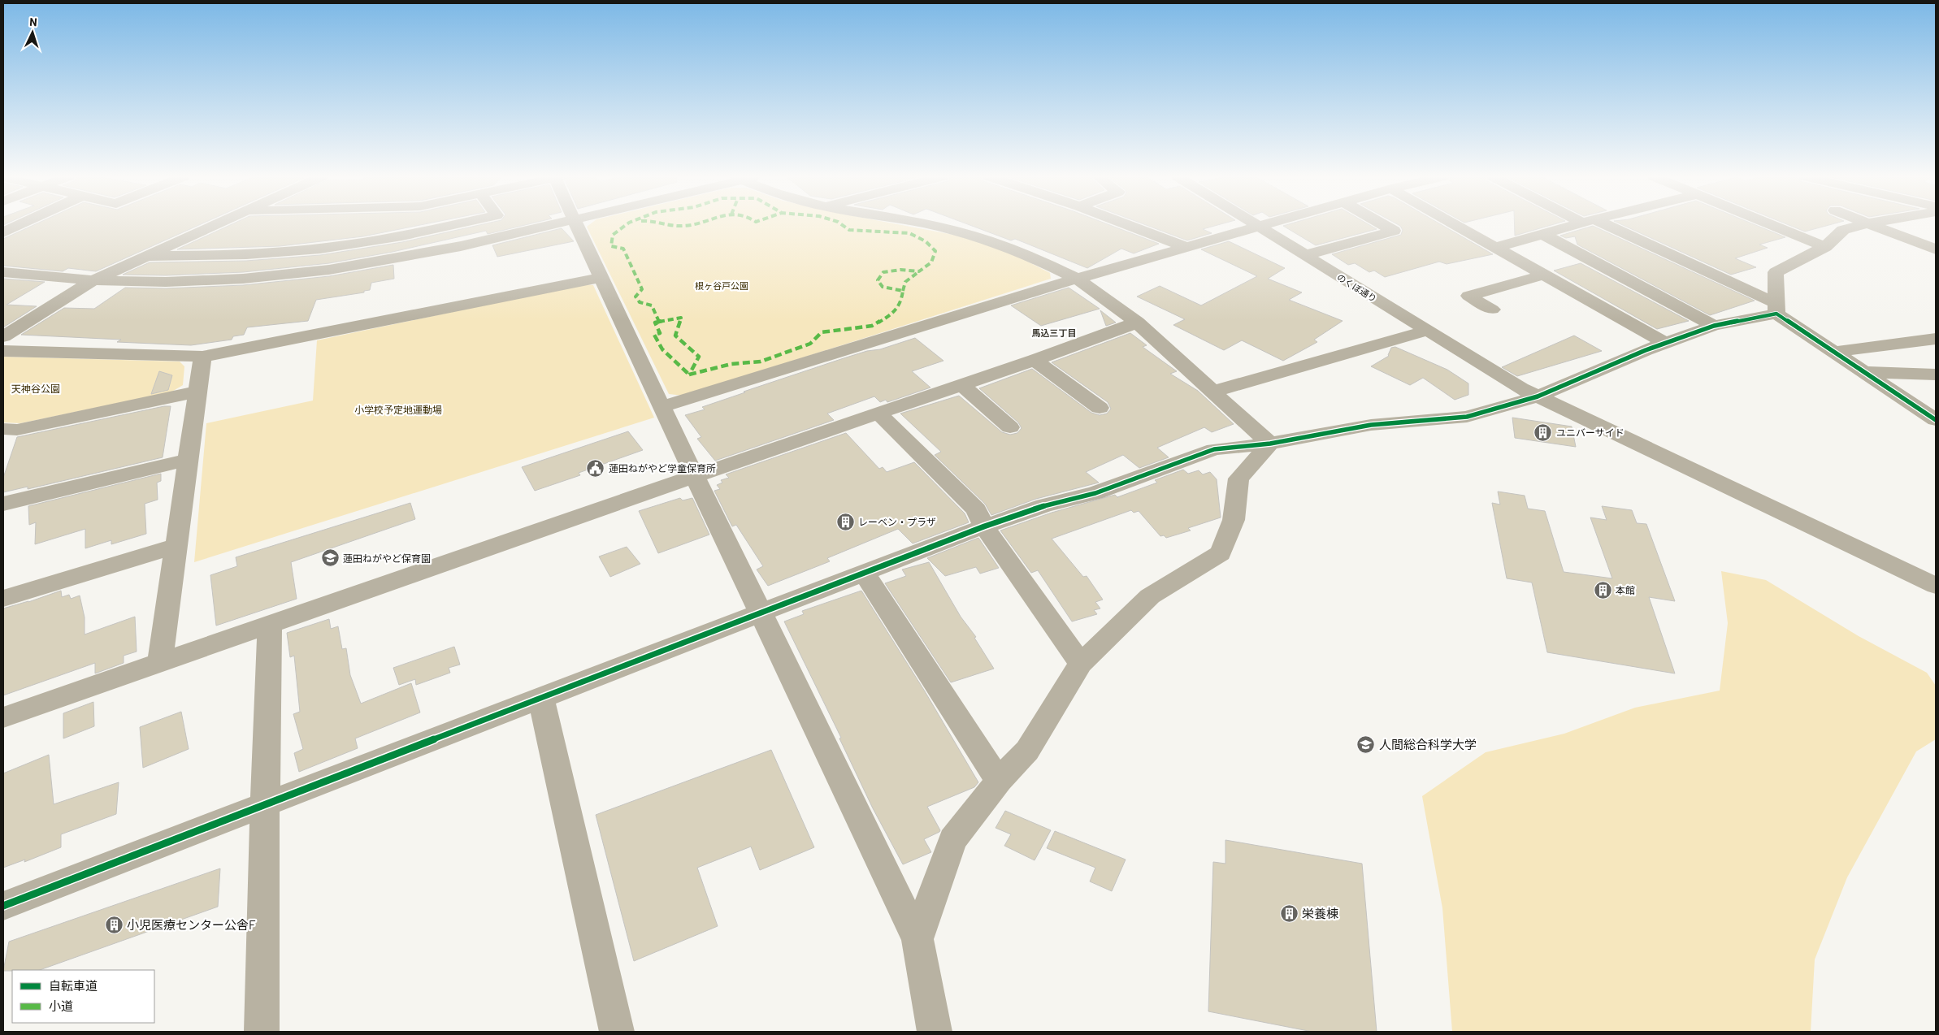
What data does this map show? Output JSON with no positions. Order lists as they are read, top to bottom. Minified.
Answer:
{"streets":{"street":["のくぼ通り"]},"districts":["馬込三丁目"],"parks":["根ヶ谷戸公園","天神谷公園","小学校予定地運動場"],"places":{"building":["ユニバーサイド","レーベン・プラザ","本館","栄養棟","小児医療センター公舎F"],"public building":["蓮田ねがやど学童保育所"],"school or university":["蓮田ねがやど保育園","人間総合科学大学"]},"legend":["自転車道","小道"],"north":"top"}
